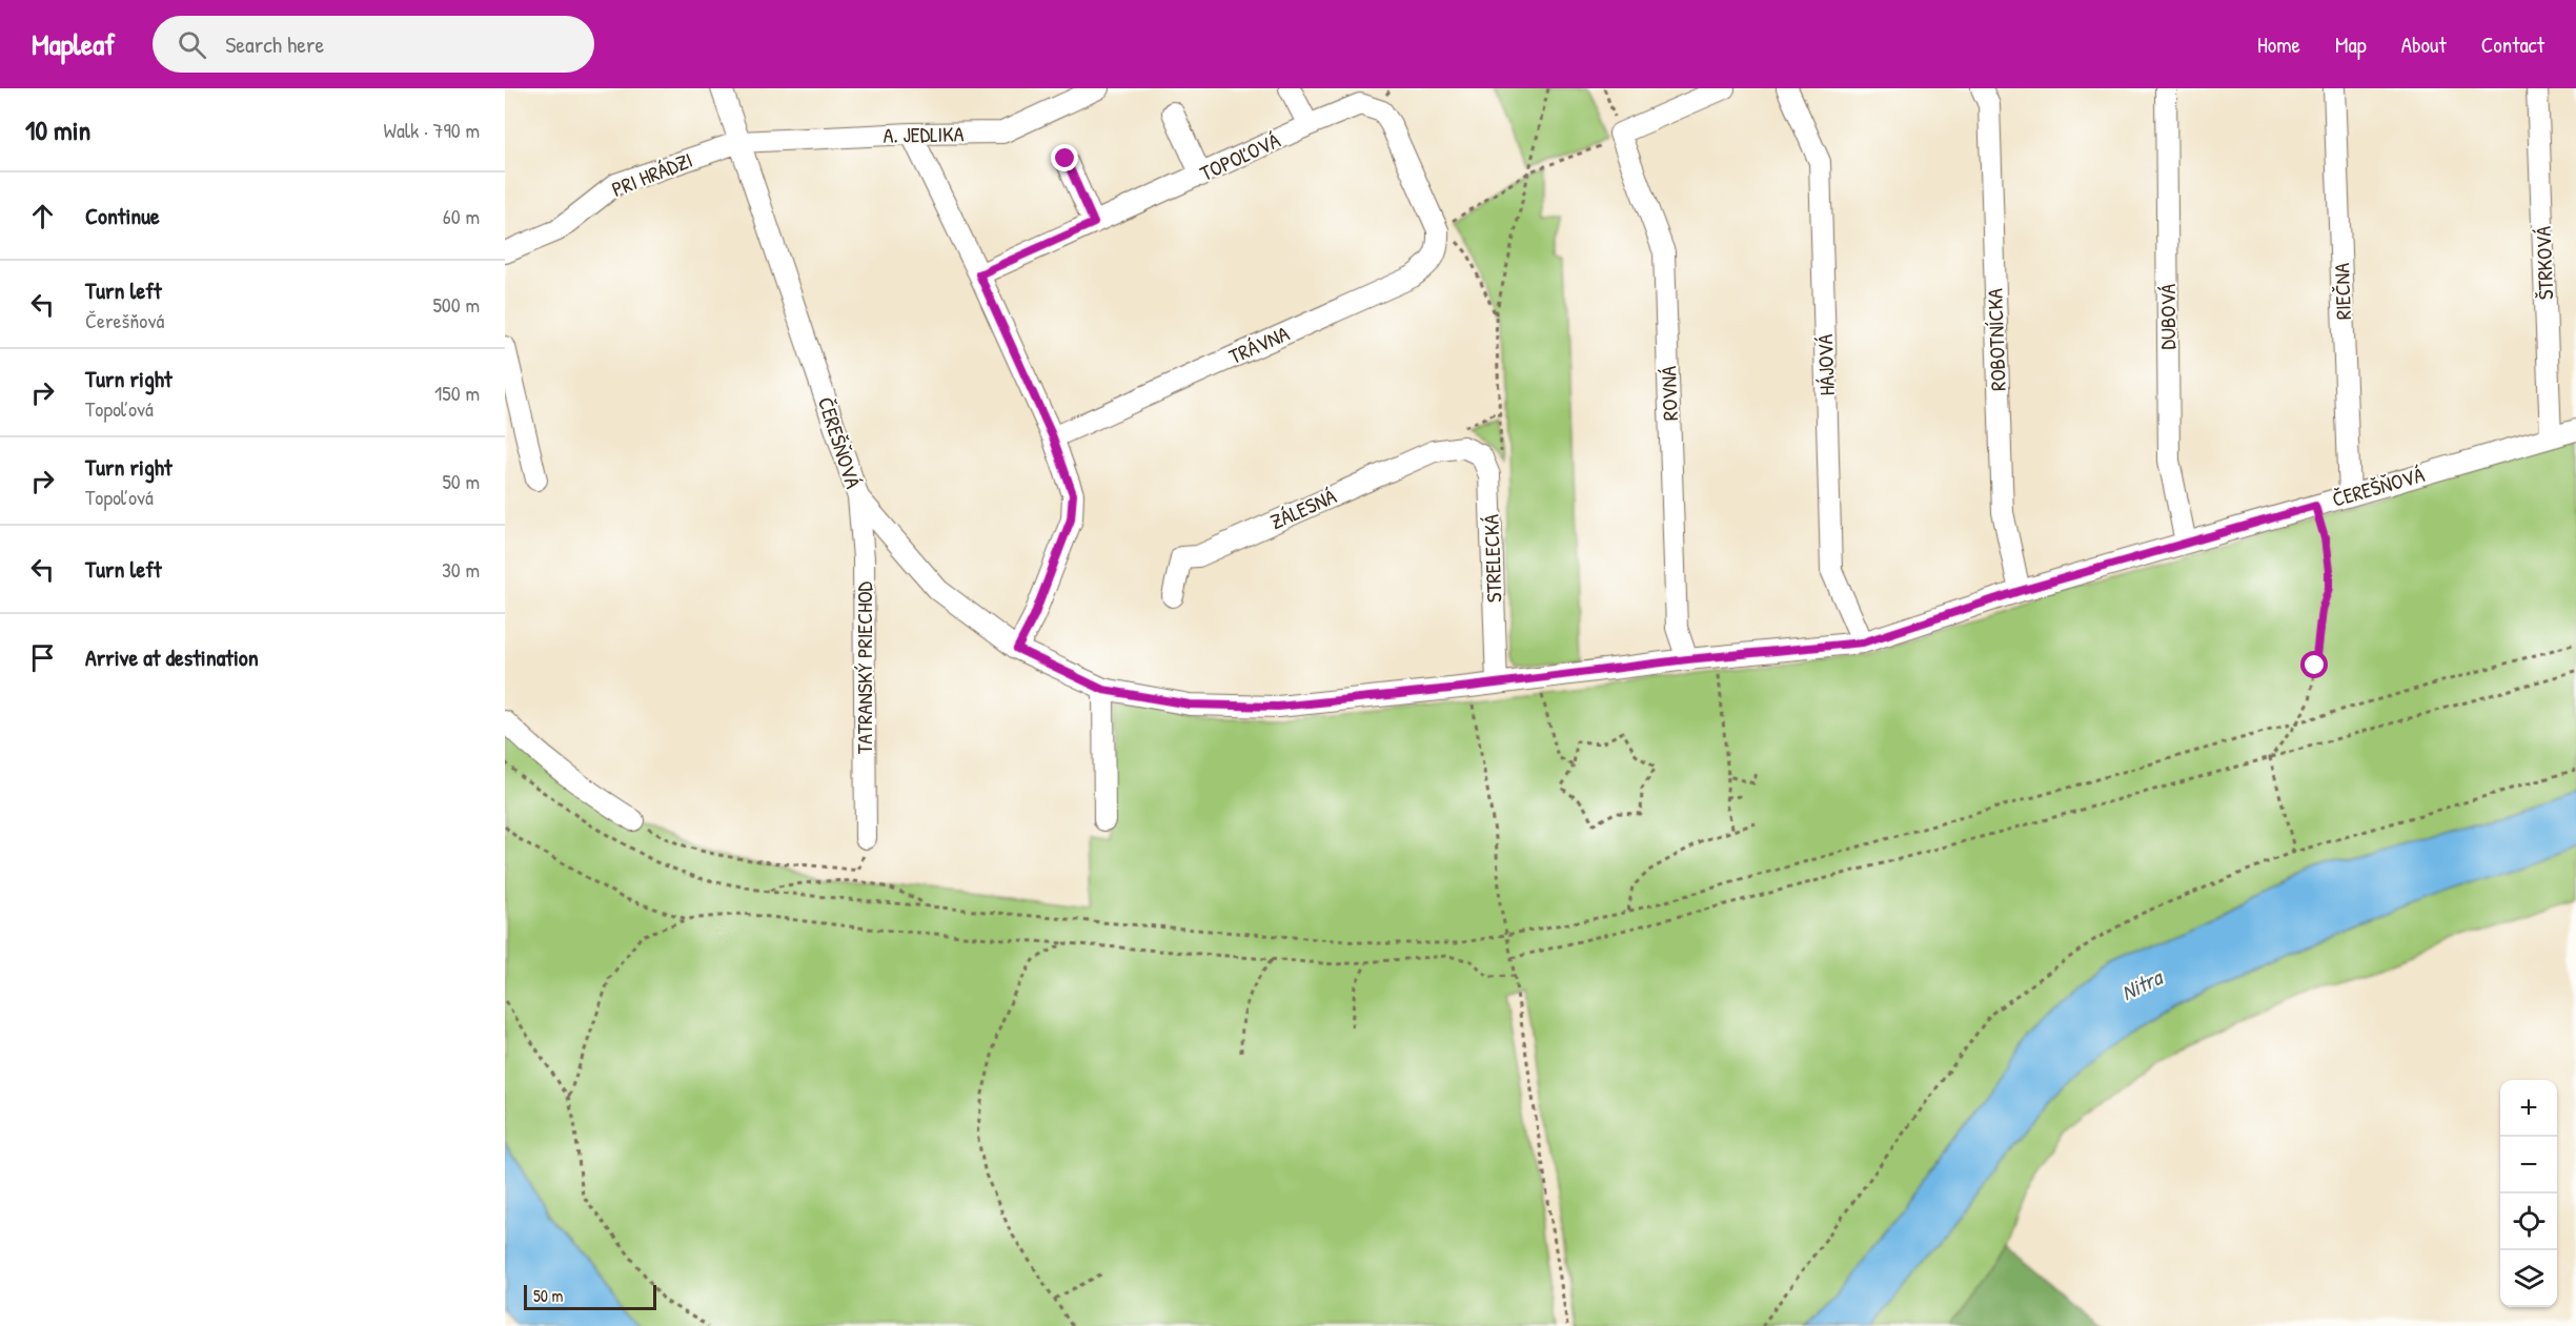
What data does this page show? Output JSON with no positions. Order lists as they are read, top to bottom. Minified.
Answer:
{"streets":{"street":["A. JEDLIKA","TOPOĽOVÁ","PRI HRÁDZI","ŠTRKOVÁ","RIEČNA","DUBOVÁ","ROBOTNÍCKA","TRÁVNA","HÁJOVÁ","ROVNÁ","ČEREŠŇOVÁ","ZÁLESNÁ","STRELECKÁ","TATRANSKÝ PRIECHOD"]},"crossings":[["A. JEDLIKA","PRI HRÁDZI"],["A. JEDLIKA","ČEREŠŇOVÁ"],["TOPOĽOVÁ","TRÁVNA"],["PRI HRÁDZI","ČEREŠŇOVÁ"],["ŠTRKOVÁ","ČEREŠŇOVÁ"],["RIEČNA","ČEREŠŇOVÁ"],["DUBOVÁ","ČEREŠŇOVÁ"],["ROBOTNÍCKA","ČEREŠŇOVÁ"],["HÁJOVÁ","ČEREŠŇOVÁ"],["ROVNÁ","ČEREŠŇOVÁ"],["ČEREŠŇOVÁ","STRELECKÁ"],["ČEREŠŇOVÁ","TATRANSKÝ PRIECHOD"],["ZÁLESNÁ","STRELECKÁ"]],"water":["Nitra"],"scale_bar":"50 m","page":{"header":"Mapleaf","search":"Search here","nav":["Home","Map","About","Contact"],"heading":["10 min","Walk · 790 m"],"list":[["Continue","60 m"],["Turn left","Čerešňová","500 m"],["Turn right","Topoľová","150 m"],["Turn right","Topoľová","50 m"],["Turn left","30 m"],"Arrive at destination"],"map_buttons":["+","−"],"scale":"50 m"}}
